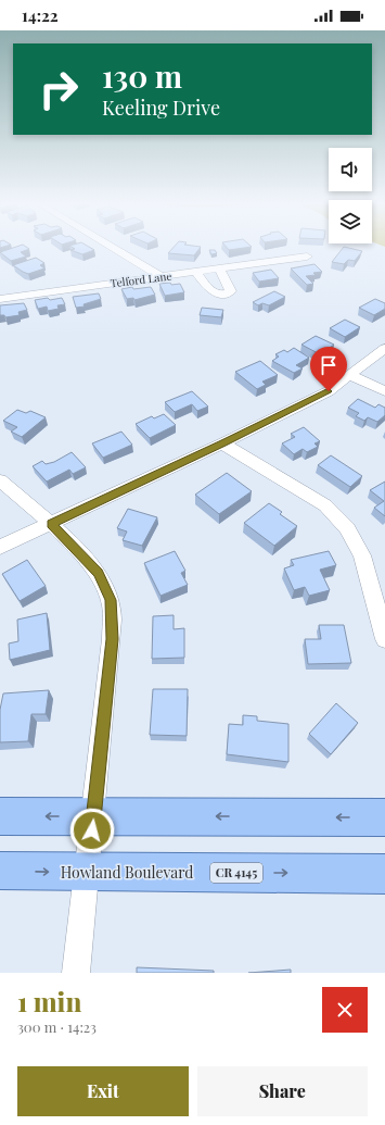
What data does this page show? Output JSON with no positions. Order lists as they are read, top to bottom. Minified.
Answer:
{"streets":{"main road":["Howland Boulevard","CR 4145"],"street":["Telford Lane"]},"page":{"status":"14:22","turn":["130 m","Keeling Drive"],"heading":["1 min","300 m · 14:23"],"buttons":["Exit","Share"]}}
